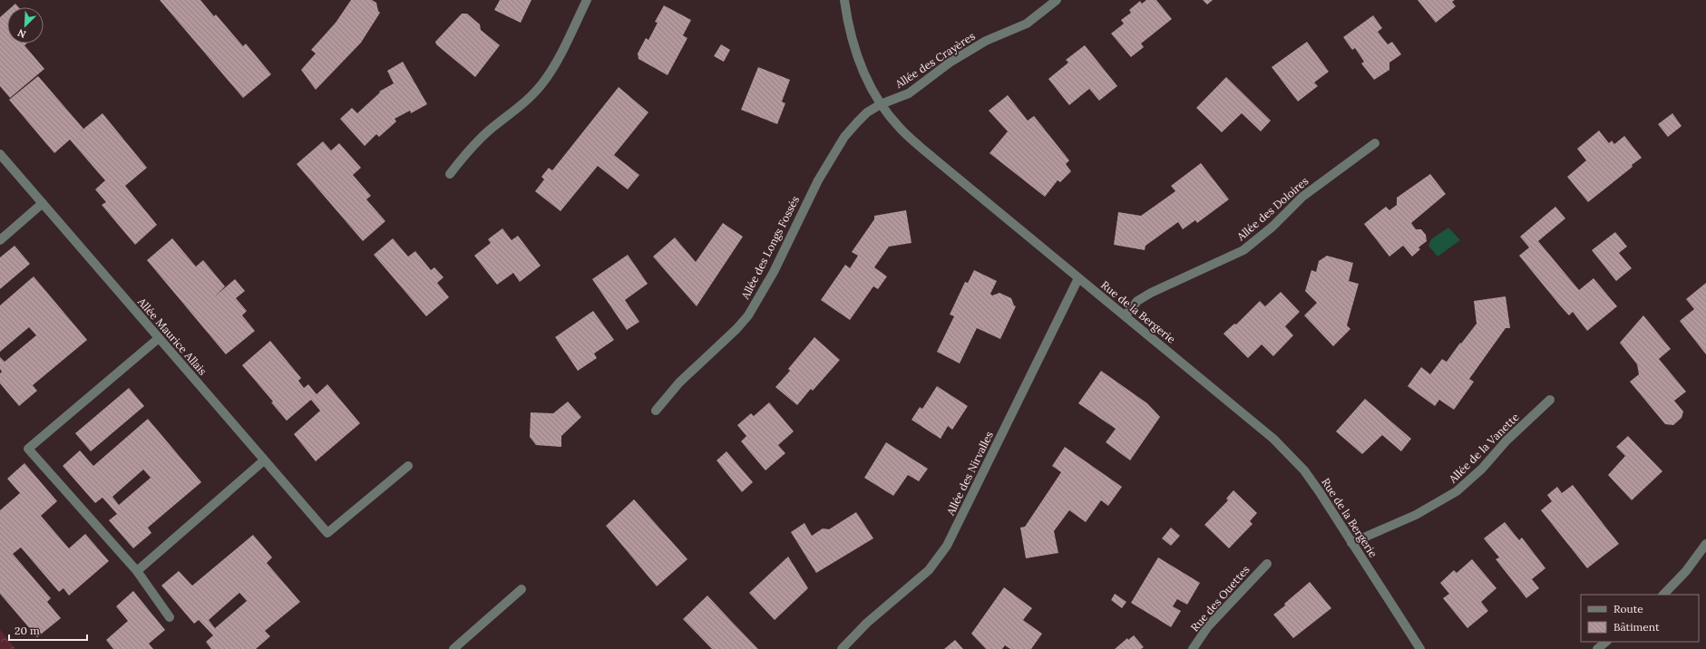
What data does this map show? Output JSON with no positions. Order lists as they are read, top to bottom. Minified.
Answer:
{"streets":{"street":["Allée des Crayères","Allée des Doloires","Allée des Longs Fossés","Rue de la Bergerie","Allée Maurice Allais","Allée de la Vanette","Allée des Nirvalles","Rue des Ouettes"]},"crossings":[["Allée des Crayères","Allée des Longs Fossés"],["Allée des Crayères","Rue de la Bergerie"],["Allée des Doloires","Rue de la Bergerie"],["Allée des Longs Fossés","Rue de la Bergerie"],["Rue de la Bergerie","Allée de la Vanette"],["Rue de la Bergerie","Allée des Nirvalles"]],"legend":["Route","Bâtiment"],"scale_bar":"20 m","north":"bottom left"}
